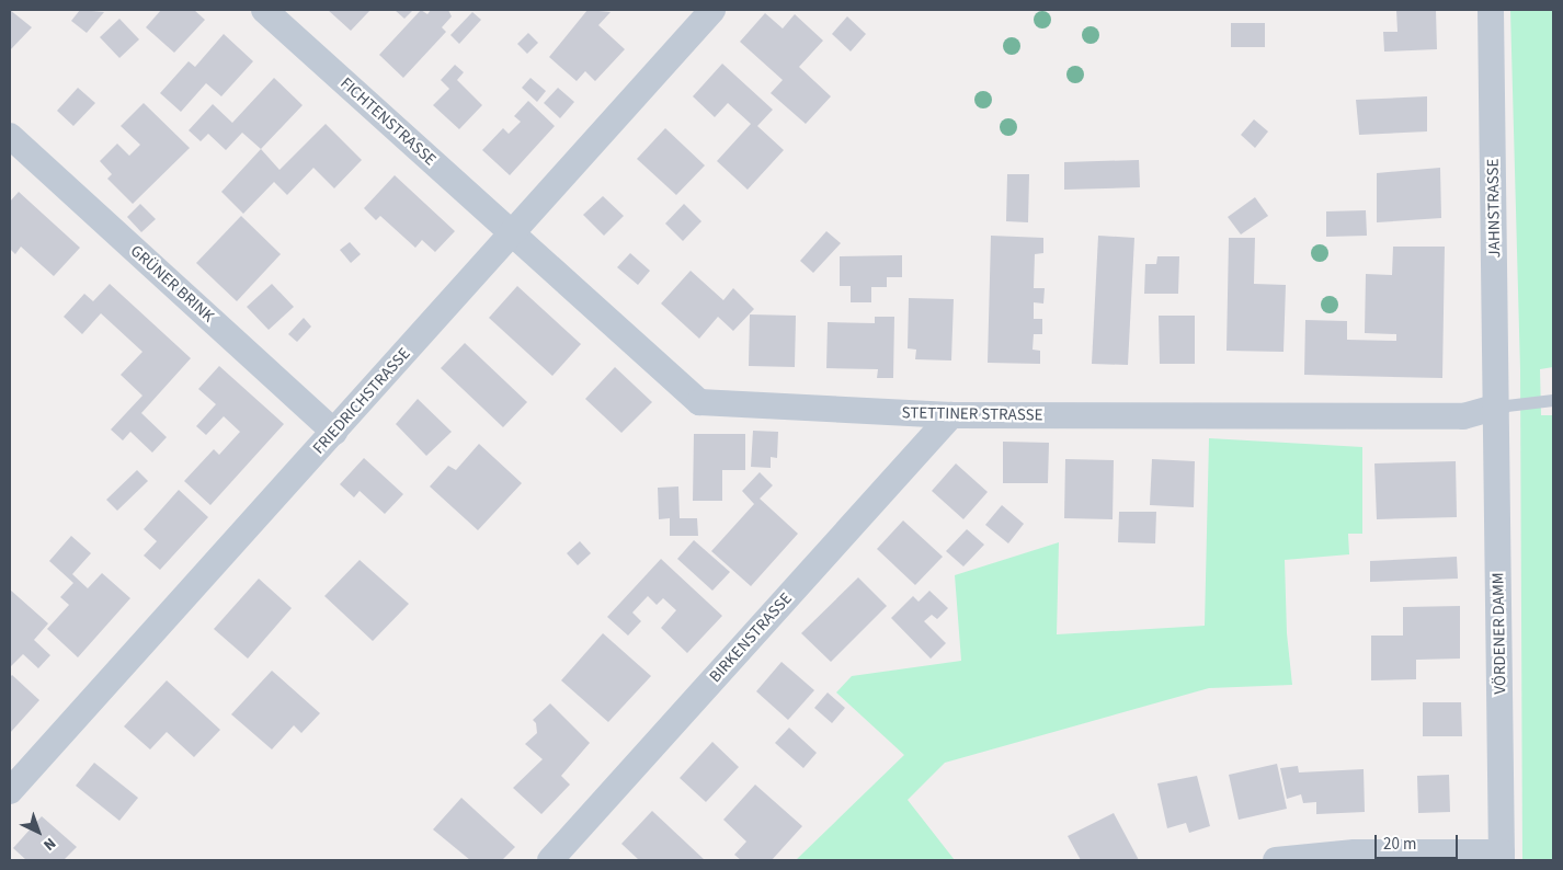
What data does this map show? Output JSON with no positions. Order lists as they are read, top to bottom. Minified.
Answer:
{"streets":{"street":["FICHTENSTRASSE","JAHNSTRASSE","GRÜNER BRINK","FRIEDRICHSTRASSE","STETTINER STRASSE","VÖRDENER DAMM","BIRKENSTRASSE"]},"crossings":[["FICHTENSTRASSE","FRIEDRICHSTRASSE"],["FICHTENSTRASSE","STETTINER STRASSE"],["JAHNSTRASSE","STETTINER STRASSE"],["JAHNSTRASSE","VÖRDENER DAMM"],["GRÜNER BRINK","FRIEDRICHSTRASSE"],["FRIEDRICHSTRASSE","STETTINER STRASSE"],["STETTINER STRASSE","VÖRDENER DAMM"],["STETTINER STRASSE","BIRKENSTRASSE"]],"scale_bar":"20 m","north":"bottom right"}
